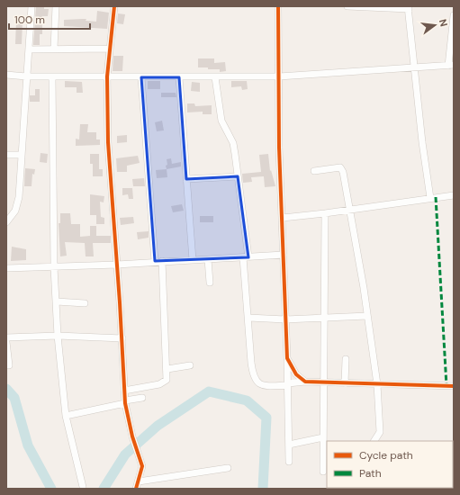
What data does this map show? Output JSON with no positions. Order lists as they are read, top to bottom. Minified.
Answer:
{"legend":["Cycle path","Path"],"scale_bar":"100 m","north":"right"}
